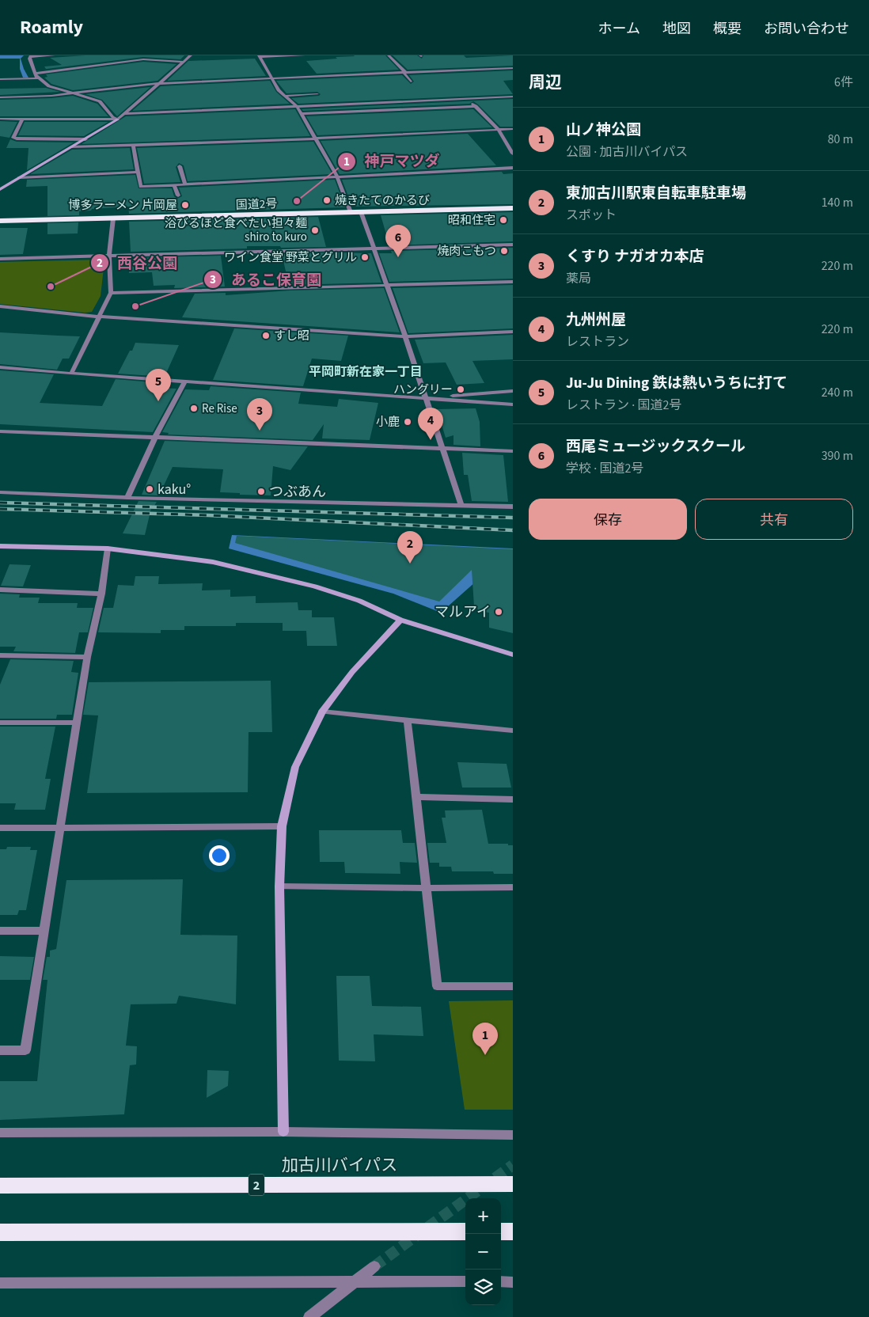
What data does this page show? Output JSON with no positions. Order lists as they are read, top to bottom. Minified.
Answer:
{"streets":{"highway":["国道2号","加古川バイパス","2"]},"districts":["平岡町新在家一丁目"],"places":["焼きたてのかるび","神戸マツダ","博多ラーメン 片岡屋","昭和住宅","浴びるほど食べたい担々麺 shiro to kuro","焼肉こもつ","ワイン食堂 野菜とグリル","西谷公園","あるこ保育園","すし昭","ハングリー","Re Rise","小鹿","kaku°","つぶあん","マルアイ"],"page":{"header":"Roamly","nav":["ホーム","地図","概要","お問い合わせ"],"heading":["周辺","6件"],"list":[{"mark":"1","name":"山ノ神公園","note":"公園 · 加古川バイパス","value":"80 m"},{"mark":"2","name":"東加古川駅東自転車駐車場","note":"スポット","value":"140 m"},{"mark":"3","name":"くすり ナガオカ本店","note":"薬局","value":"220 m"},{"mark":"4","name":"九州州屋","note":"レストラン","value":"220 m"},{"mark":"5","name":"Ju-Ju Dining 鉄は熱いうちに打て","note":"レストラン · 国道2号","value":"240 m"},{"mark":"6","name":"西尾ミュージックスクール","note":"学校 · 国道2号","value":"390 m"}],"pins":["6","5","3","4","2","1"],"buttons":["保存","共有"],"map_buttons":["+","−"]}}
